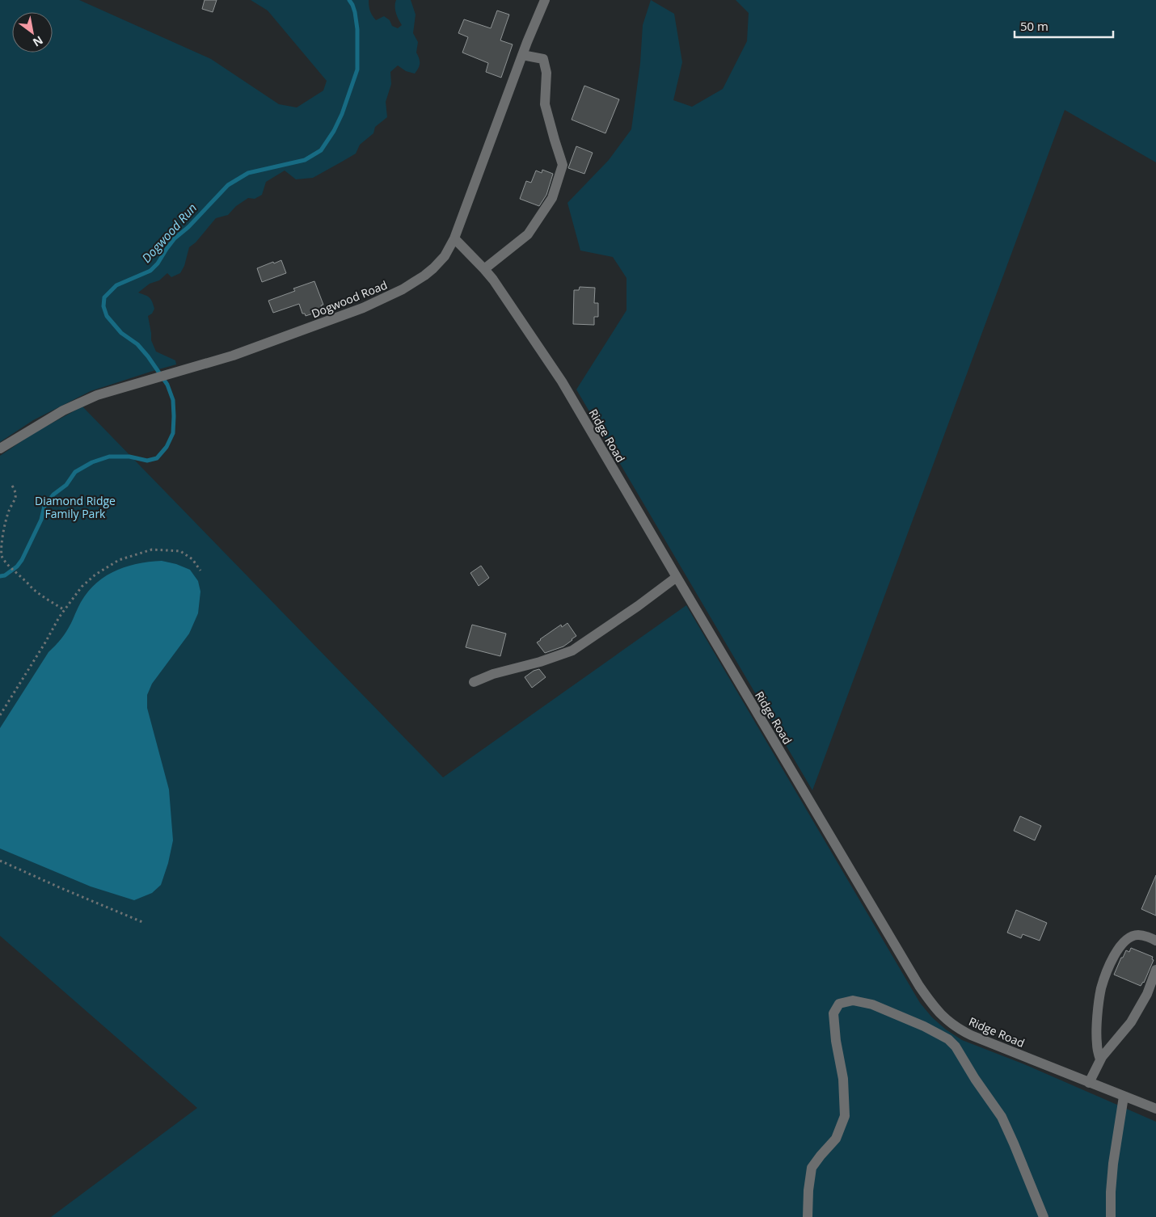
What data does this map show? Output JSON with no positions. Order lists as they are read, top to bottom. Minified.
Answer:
{"streets":{"street":["Dogwood Road","Ridge Road"]},"crossings":[["Dogwood Road","Ridge Road"]],"water":["Dogwood Run"],"parks":["Diamond Ridge Family Park"],"scale_bar":"50 m","north":"bottom right"}
